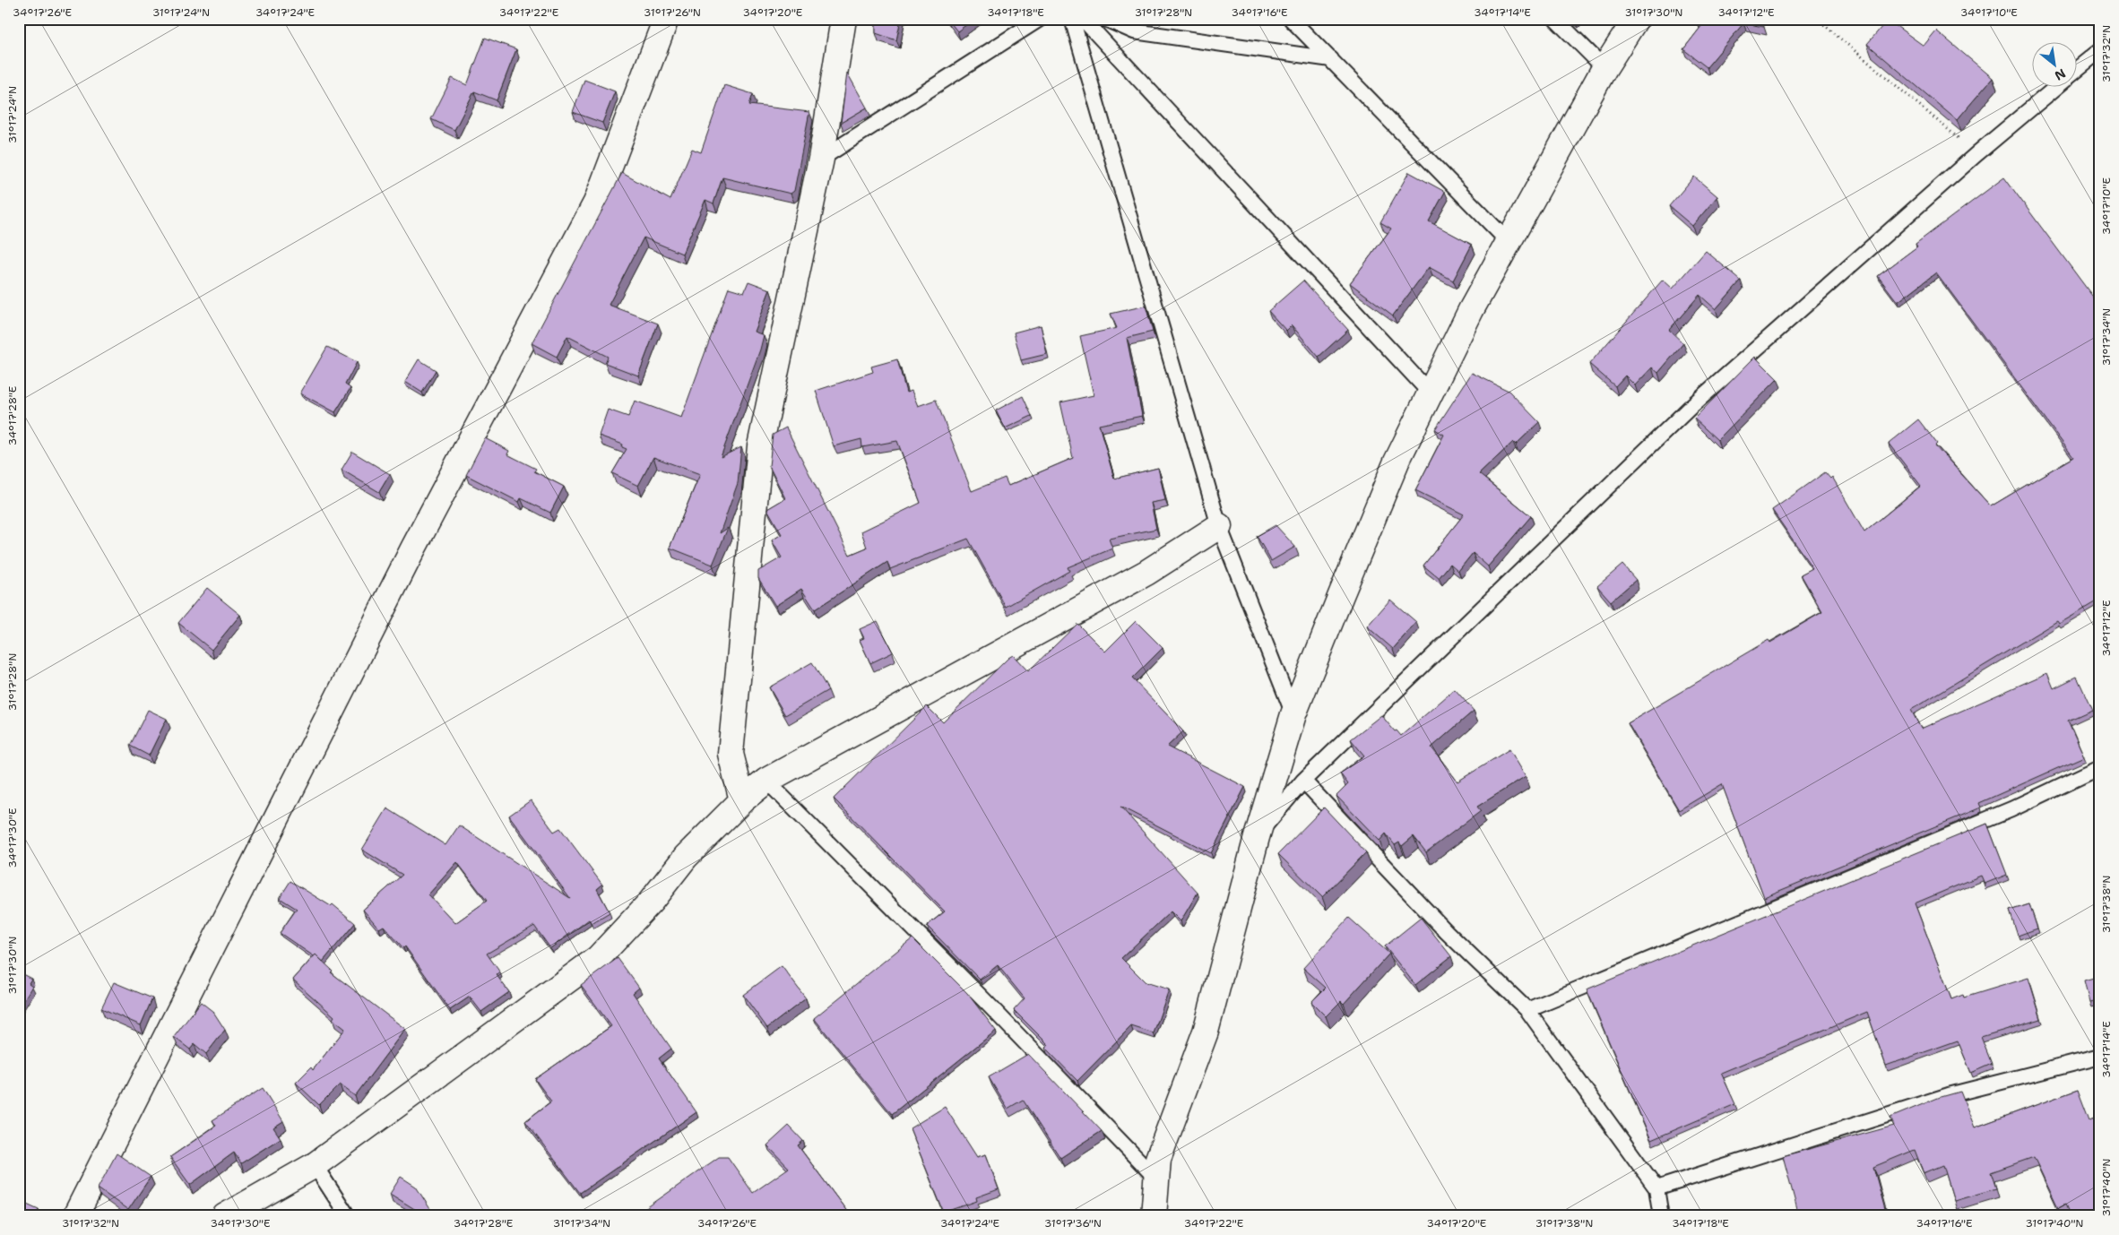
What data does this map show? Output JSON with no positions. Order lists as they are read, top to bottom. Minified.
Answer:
{"north":"bottom right","coordinates":["34°17'26\"E","31°17'24\"N","34°17'24\"E","34°17'22\"E","31°17'26\"N","34°17'20\"E","34°17'18\"E","31°17'28\"N","34°17'16\"E","34°17'14\"E","31°17'30\"N","34°17'12\"E","34°17'10\"E","31°17'32\"N","31°17'34\"N","34°17'28\"E","34°17'30\"E","31°17'38\"N","31°17'40\"N","31°17'36\"N"]}
